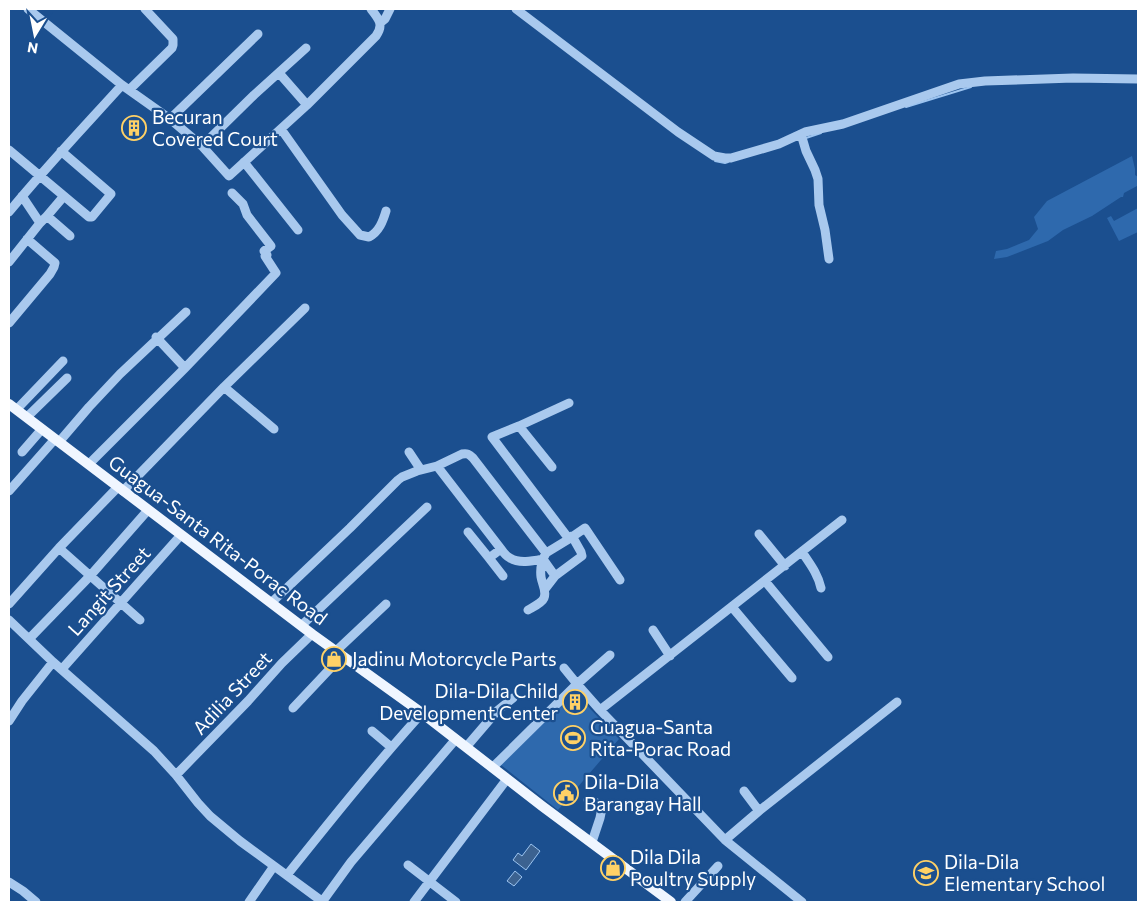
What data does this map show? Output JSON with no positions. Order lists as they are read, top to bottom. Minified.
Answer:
{"streets":{"main road":["Guagua-Santa Rita-Porac Road"],"street":["Langit Street","Adilia Street"]},"crossings":[["Guagua-Santa Rita-Porac Road","Langit Street"],["Guagua-Santa Rita-Porac Road","Adilia Street"]],"places":{"building":["Becuran Covered Court","Dila-Dila Child Development Center"],"shop":["Jadinu Motorcycle Parts","Dila Dila Poultry Supply"],"sports":["Guagua-Santa Rita-Porac Road"],"public building":["Dila-Dila Barangay Hall"],"school or university":["Dila-Dila Elementary School"]},"north":"bottom"}
